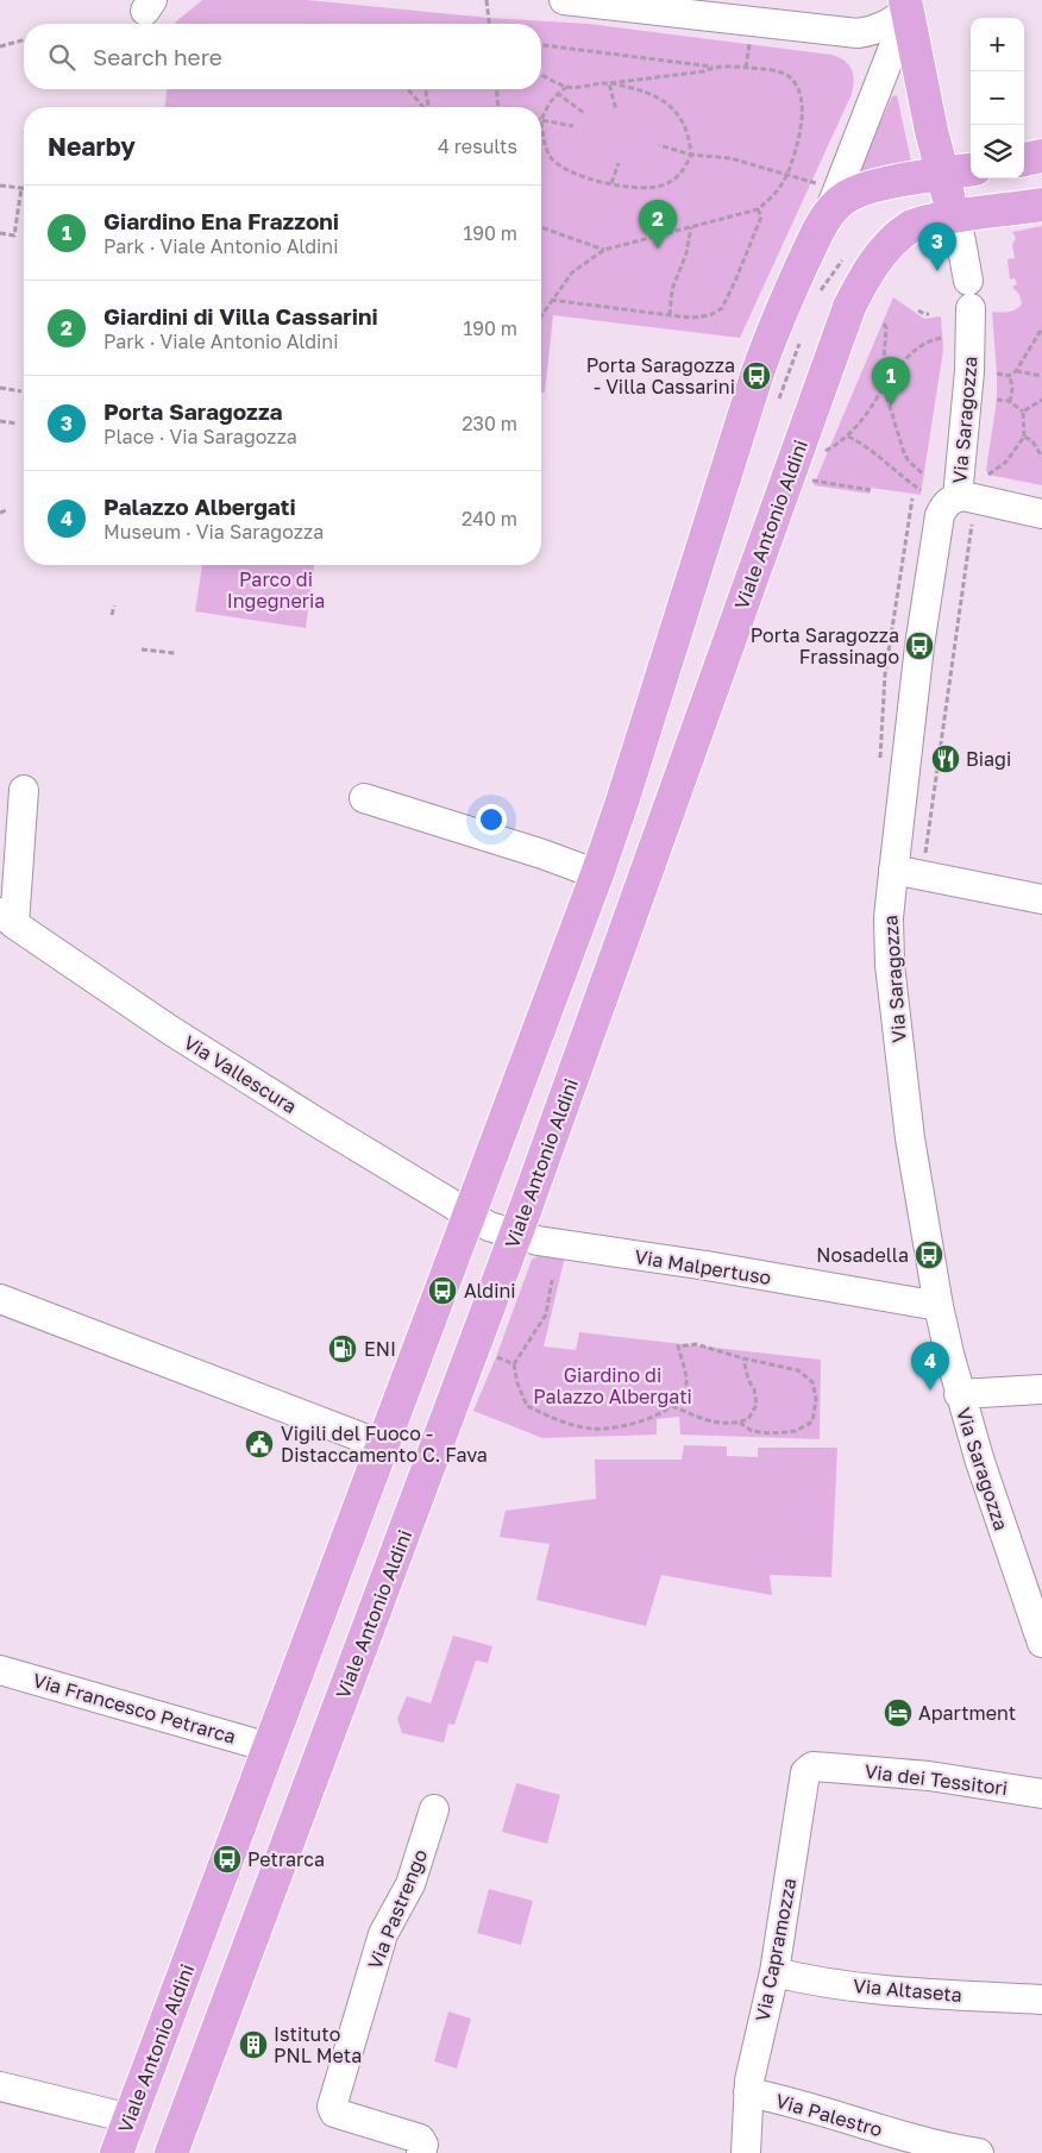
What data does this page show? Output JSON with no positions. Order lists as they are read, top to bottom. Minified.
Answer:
{"streets":{"main road":["Viale Antonio Aldini"],"street":["Via Saragozza","Via Vallescura","Via Malpertuso","Via Francesco Petrarca","Via dei Tessitori","Via Pastrengo","Via Capramozza","Via Altaseta","Via Palestro"]},"crossings":[["Via Saragozza","Via Malpertuso"],["Viale Antonio Aldini","Via Vallescura"],["Viale Antonio Aldini","Via Malpertuso"],["Viale Antonio Aldini","Via Francesco Petrarca"],["Via Vallescura","Via Malpertuso"],["Via dei Tessitori","Via Capramozza"],["Via Capramozza","Via Altaseta"],["Via Capramozza","Via Palestro"]],"parks":["Parco di Ingegneria","Giardino di Palazzo Albergati"],"places":{"bus stop":["Porta Saragozza - Villa Cassarini","Porta Saragozza Frassinago","Nosadella","Aldini","Petrarca"],"restaurant":["Biagi"],"fuel station":["ENI"],"public building":["Vigili del Fuoco - Distaccamento C. Fava"],"hotel":["Apartment"],"building":["Istituto PNL Meta"]},"page":{"map_buttons":["+","−"],"search":"Search here","heading":["Nearby","4 results"],"list":[{"mark":"1","name":"Giardino Ena Frazzoni","note":"Park · Viale Antonio Aldini","value":"190 m"},{"mark":"2","name":"Giardini di Villa Cassarini","note":"Park · Viale Antonio Aldini","value":"190 m"},{"mark":"3","name":"Porta Saragozza","note":"Place · Via Saragozza","value":"230 m"},{"mark":"4","name":"Palazzo Albergati","note":"Museum · Via Saragozza","value":"240 m"}],"pins":["2","3","1","4"]}}
